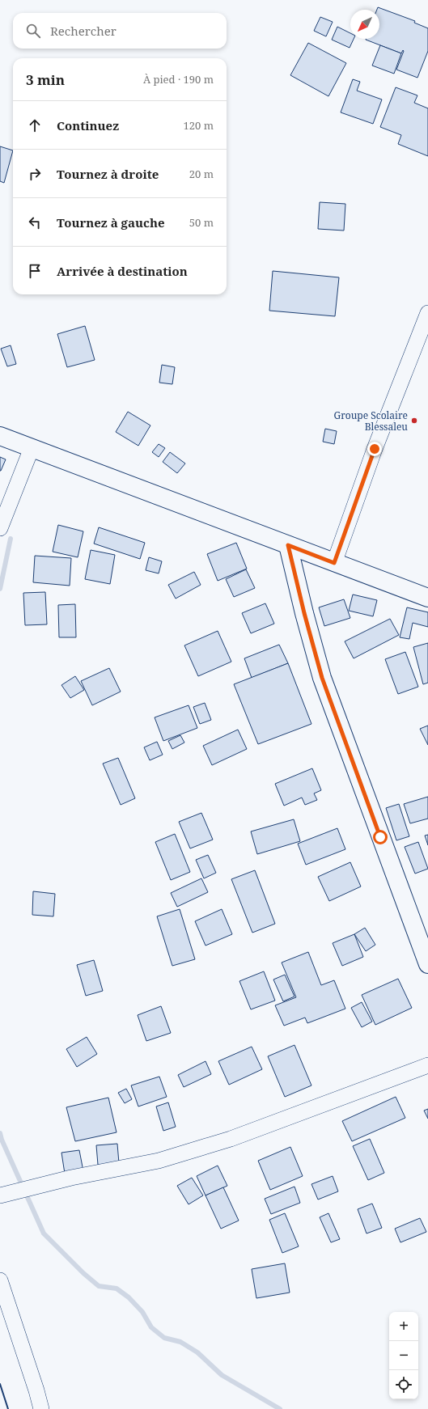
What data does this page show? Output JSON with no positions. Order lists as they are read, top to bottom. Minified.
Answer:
{"places":["Groupe Scolaire Blessaleu"],"north":"bottom left","page":{"search":"Rechercher","heading":["3 min","À pied · 190 m"],"list":[["Continuez","120 m"],["Tournez à droite","20 m"],["Tournez à gauche","50 m"],"Arrivée à destination"],"map_buttons":["+","−"]}}
